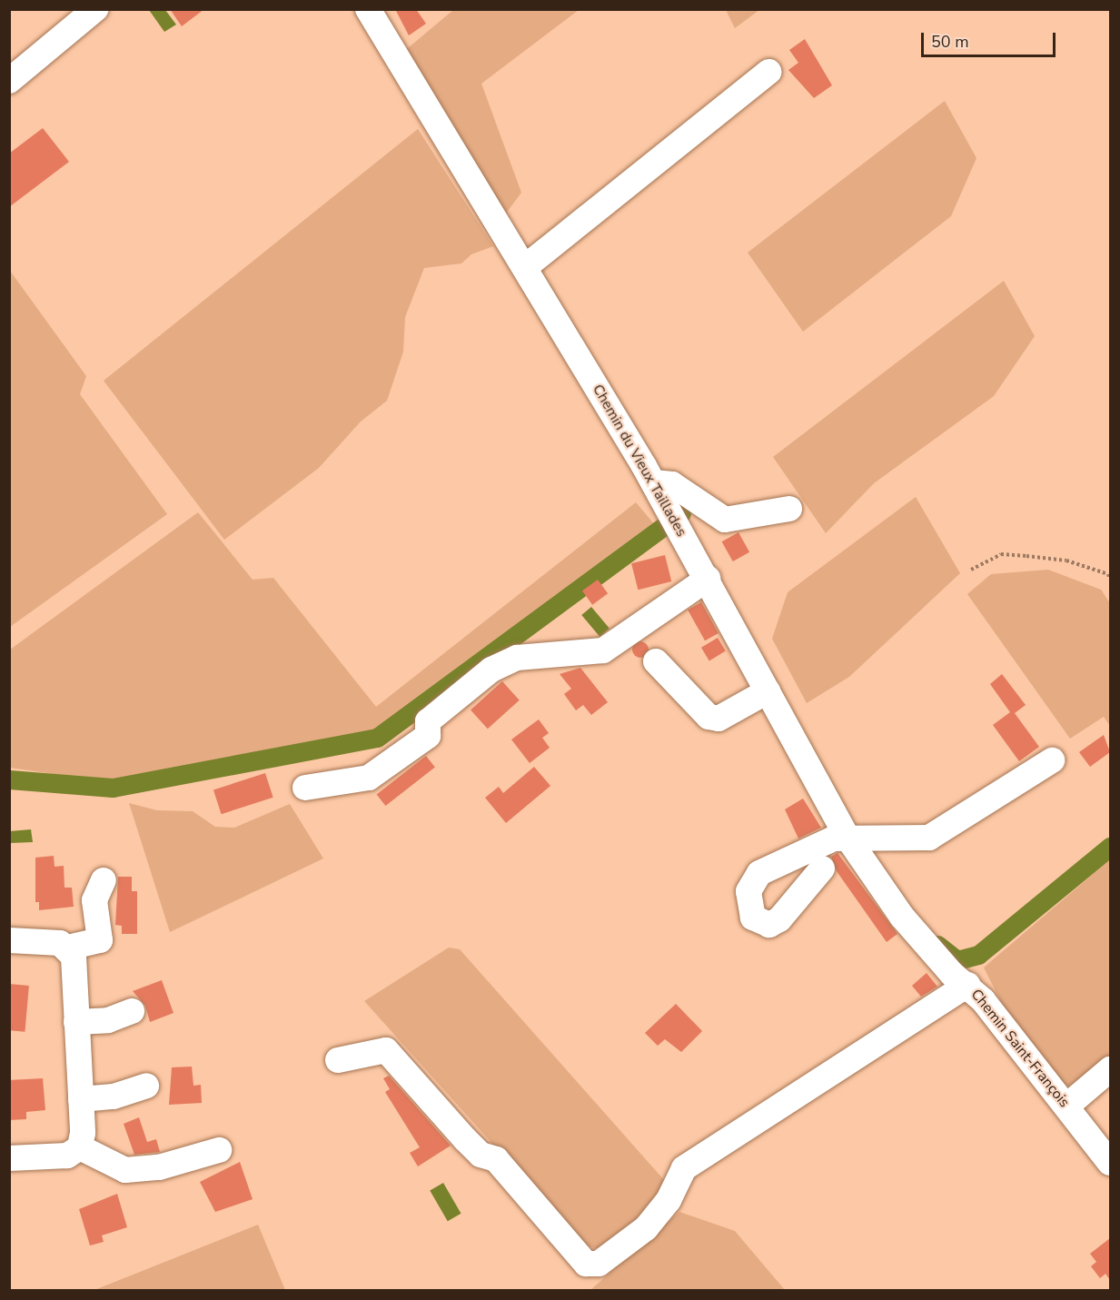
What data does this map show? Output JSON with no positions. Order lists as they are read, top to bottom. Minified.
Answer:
{"streets":{"street":["Chemin du Vieux Taillades","Chemin Saint-François"]},"crossings":[["Chemin du Vieux Taillades","Chemin Saint-François"]],"scale_bar":"50 m"}
